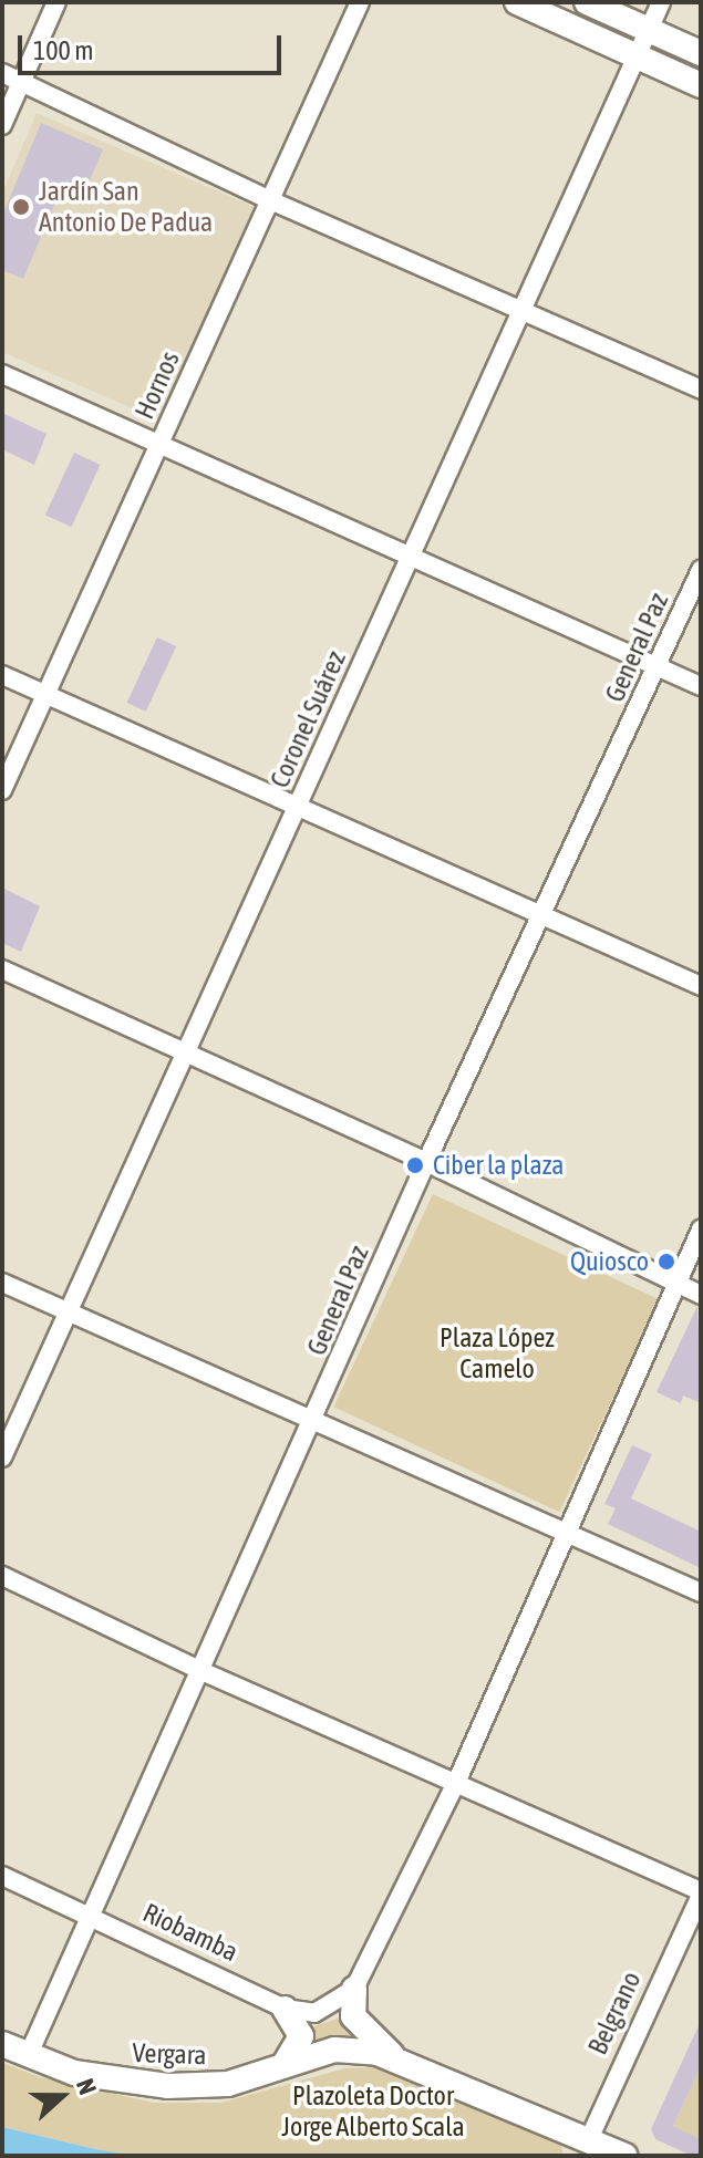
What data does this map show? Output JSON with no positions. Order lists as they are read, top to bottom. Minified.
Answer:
{"streets":{"street":["Hornos","General Paz","Coronel Suárez","Riobamba","Belgrano","Vergara"]},"crossings":[["General Paz","Riobamba"],["General Paz","Vergara"]],"parks":["Plaza López Camelo","Plazoleta Doctor Jorge Alberto Scala"],"places":["Jardín San Antonio De Padua","Ciber la plaza","Quiosco"],"scale_bar":"100 m","north":"right"}
